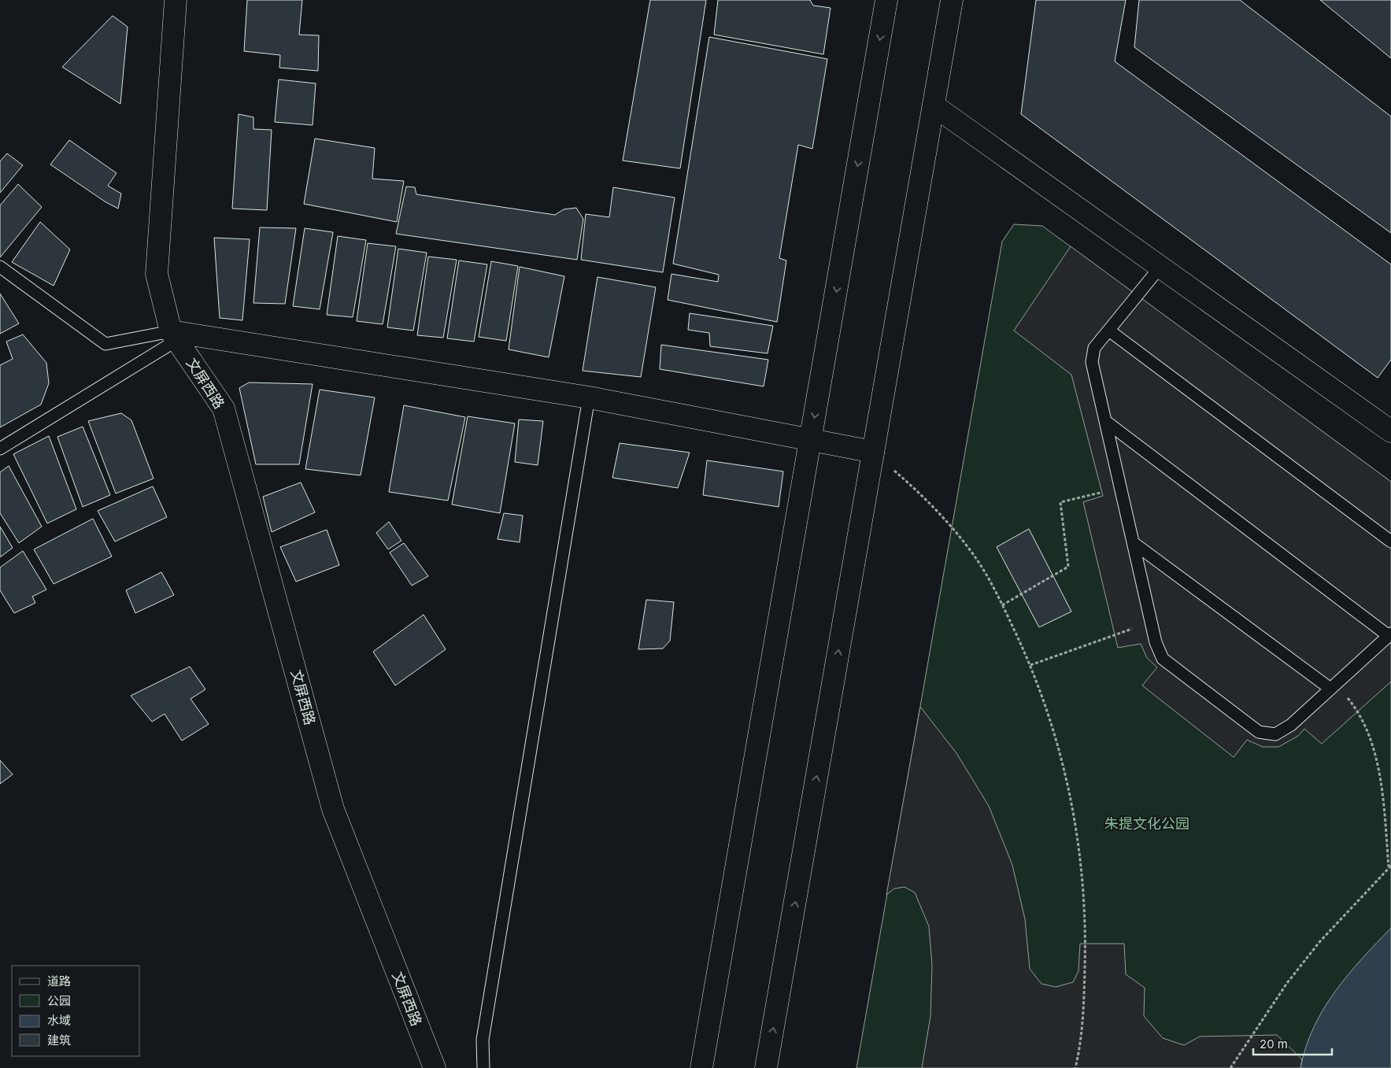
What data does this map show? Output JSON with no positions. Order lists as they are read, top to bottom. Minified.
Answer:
{"streets":{"main road":["文屏西路"]},"parks":["朱提文化公园"],"legend":["道路","公园","水域","建筑"],"scale_bar":"20 m"}
